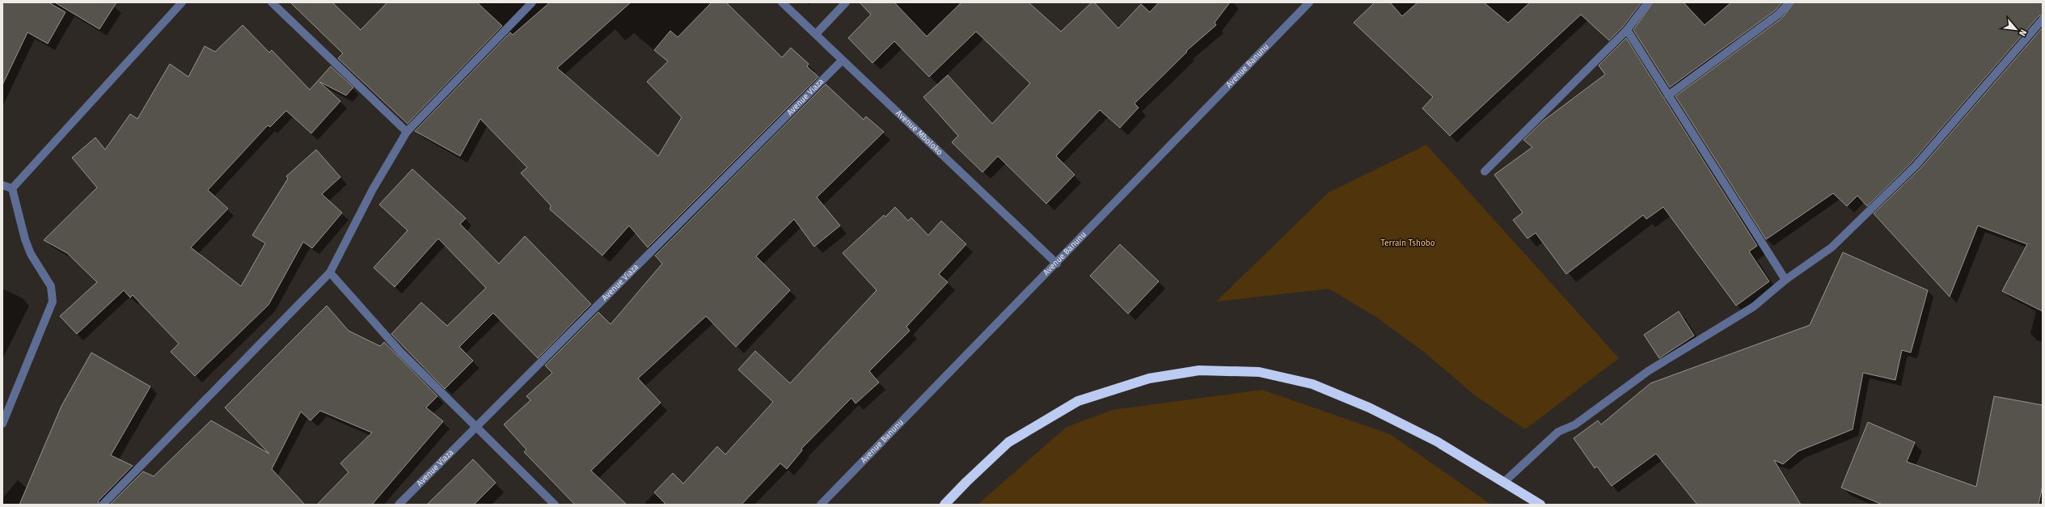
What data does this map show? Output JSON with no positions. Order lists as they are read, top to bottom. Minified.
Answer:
{"streets":{"street":["Avenue Banunu","Avenue Viaza","Avenue Mboloko"]},"crossings":[["Avenue Banunu","Avenue Mboloko"],["Avenue Viaza","Avenue Mboloko"]],"parks":["Terrain Tshobo"],"north":"bottom right"}
